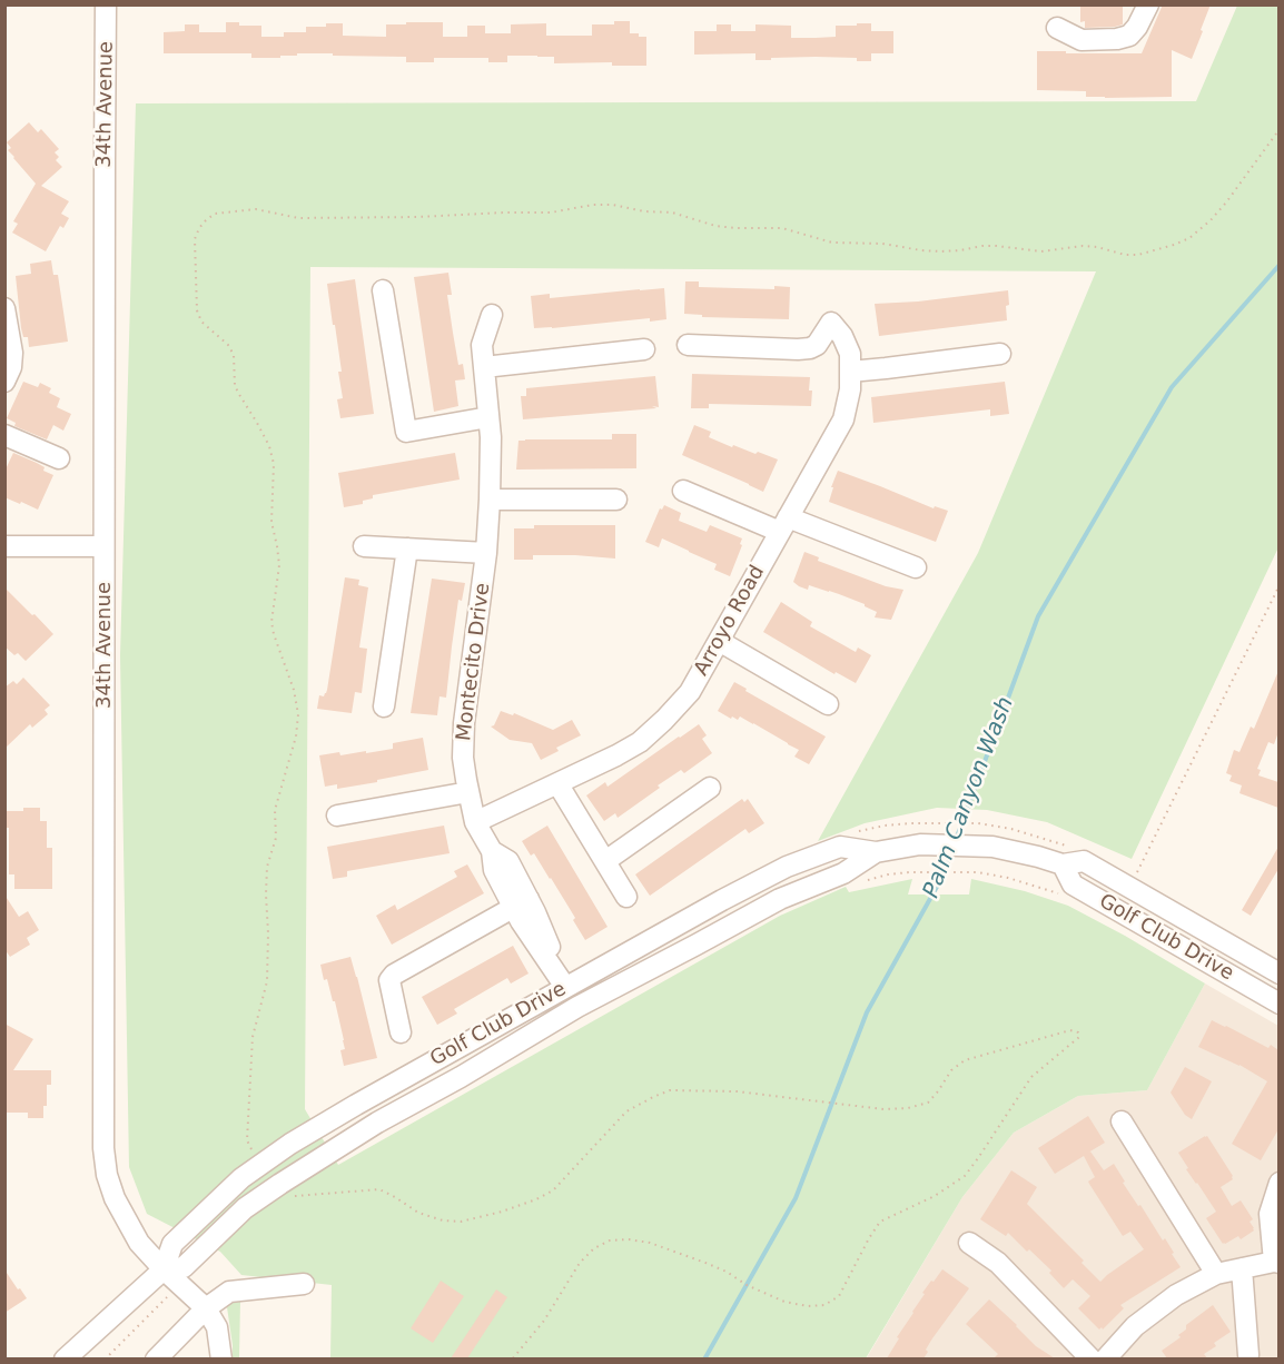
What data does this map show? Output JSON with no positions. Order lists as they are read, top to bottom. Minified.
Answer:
{"streets":{"street":["34th Avenue","Arroyo Road","Montecito Drive","Golf Club Drive"]},"crossings":[["34th Avenue","Golf Club Drive"],["Arroyo Road","Montecito Drive"],["Montecito Drive","Golf Club Drive"]],"water":["Palm Canyon Wash"]}
